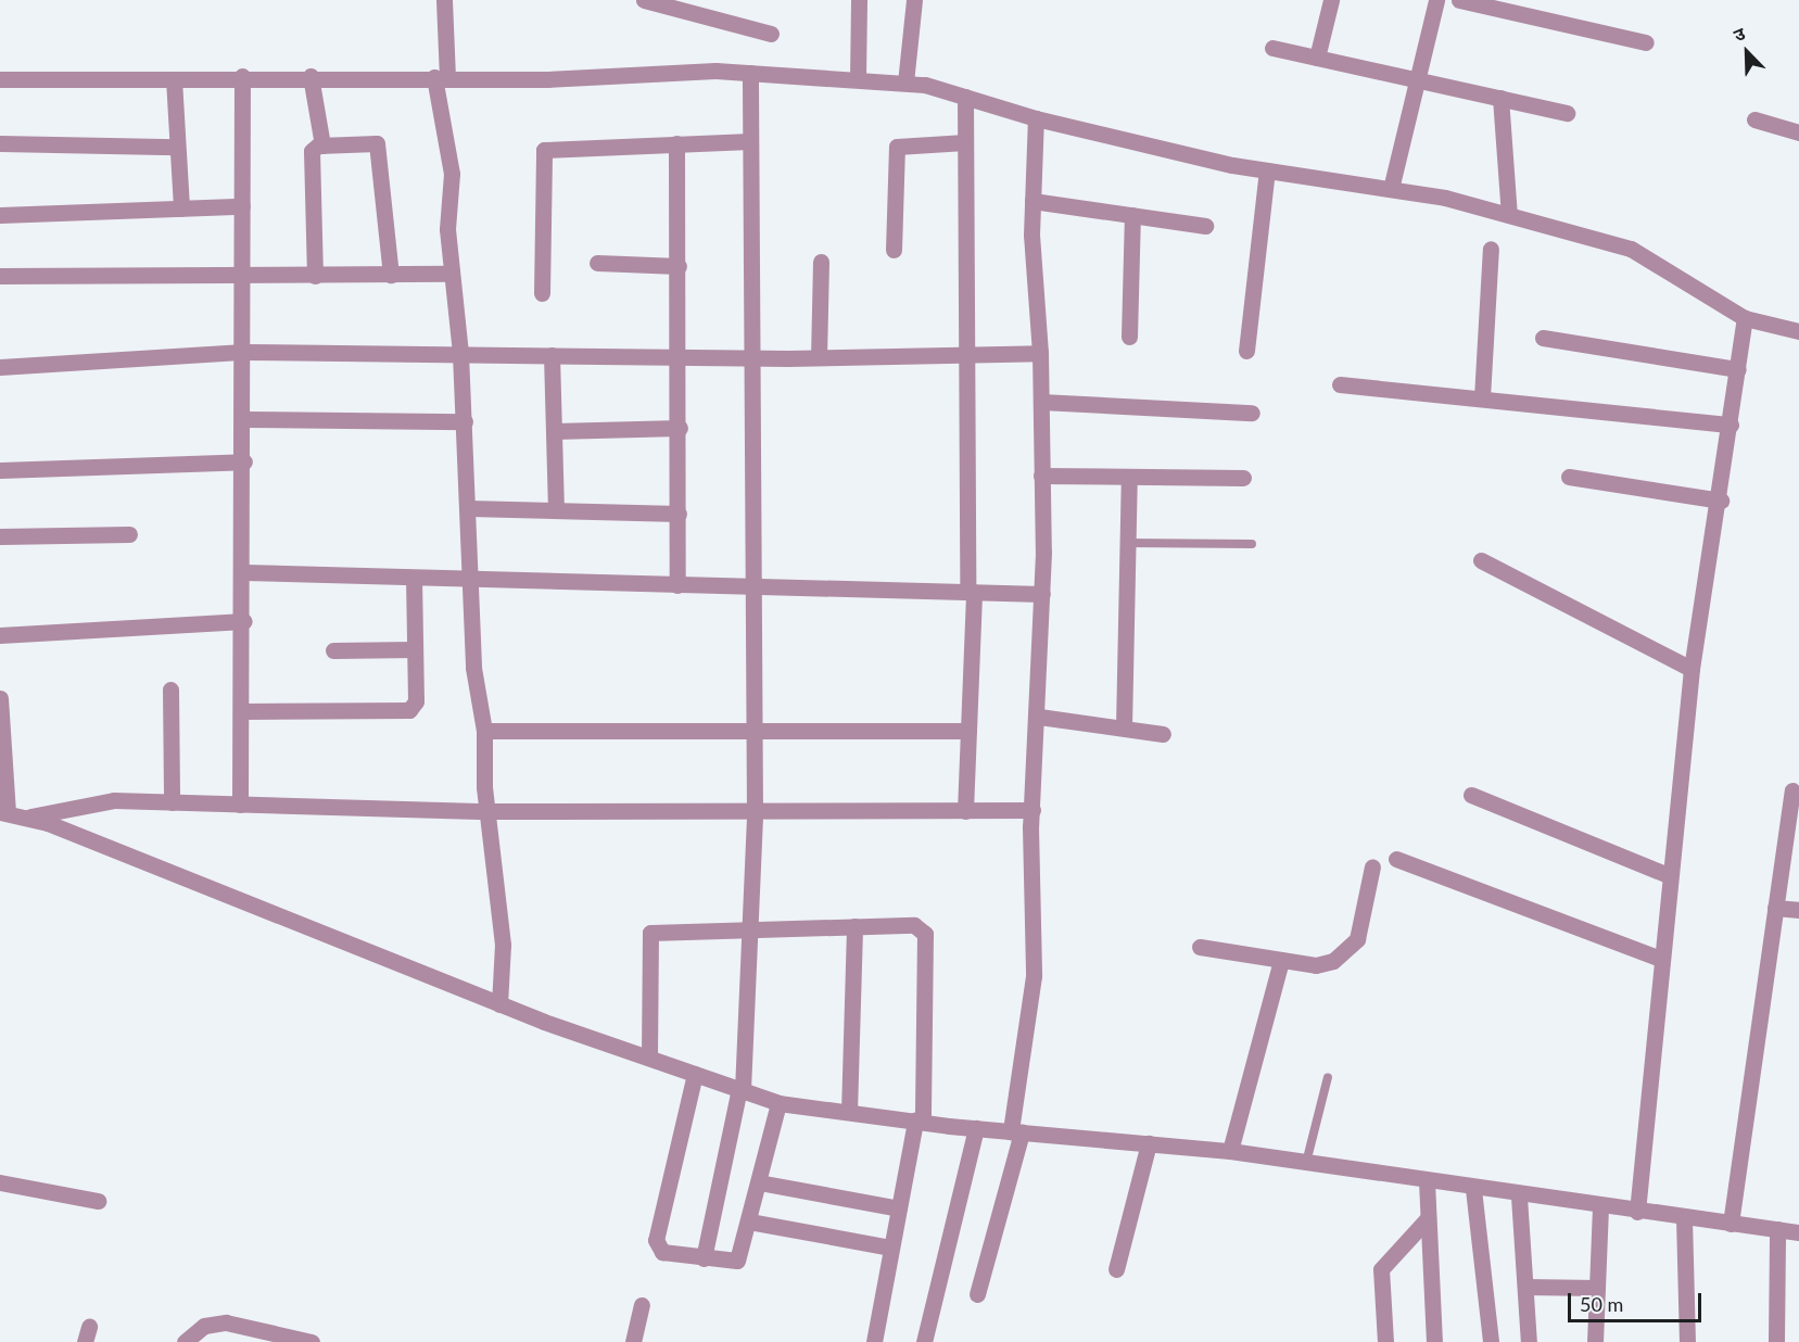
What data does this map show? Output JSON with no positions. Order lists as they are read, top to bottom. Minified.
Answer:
{"scale_bar":"50 m","north":"top left"}
